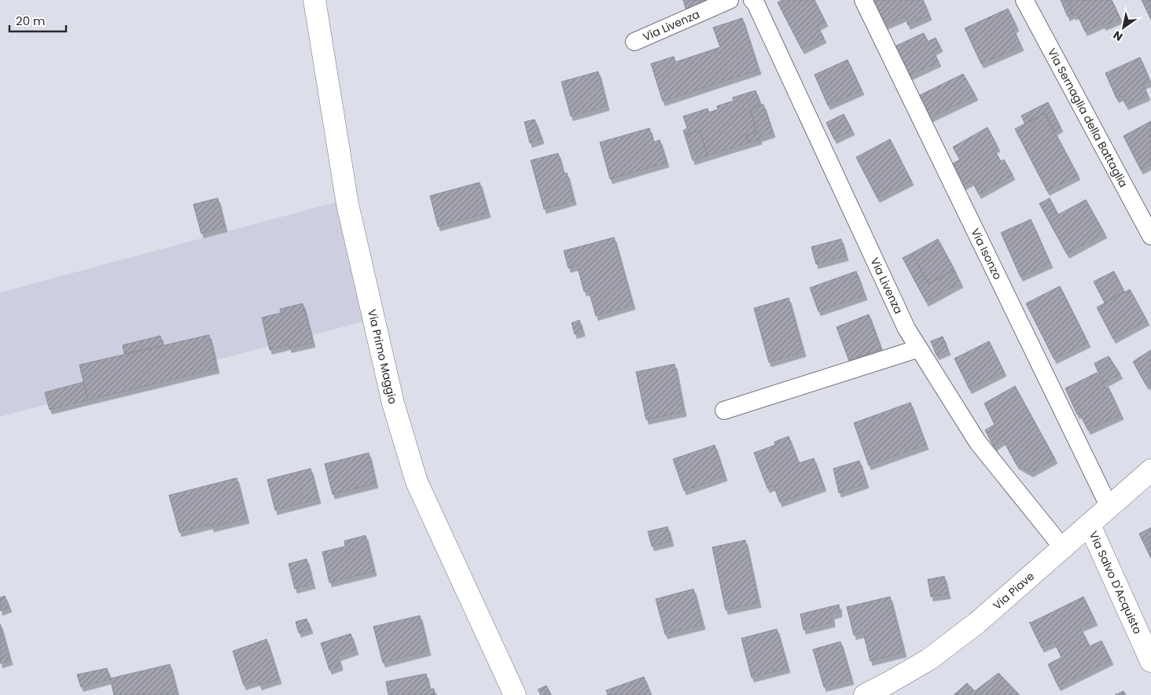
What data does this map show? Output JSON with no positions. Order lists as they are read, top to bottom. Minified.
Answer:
{"streets":{"street":["Via Livenza","Via Sernaglia della Battaglia","Via Isonzo","Via Primo Maggio","Via Salvo D'Acquisto","Via Piave"]},"crossings":[["Via Livenza","Via Piave"],["Via Isonzo","Via Piave"],["Via Salvo D'Acquisto","Via Piave"]],"scale_bar":"20 m","north":"bottom left"}
